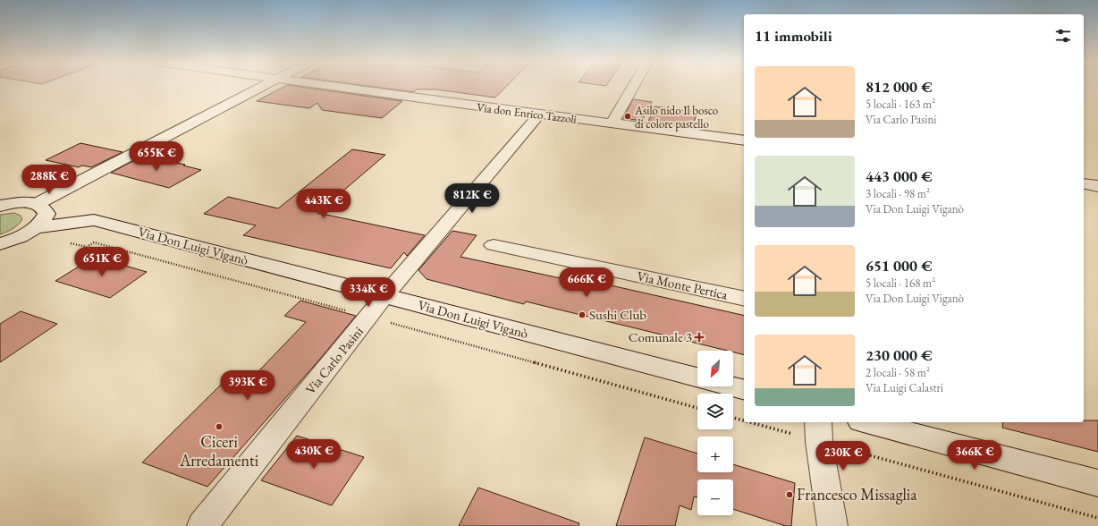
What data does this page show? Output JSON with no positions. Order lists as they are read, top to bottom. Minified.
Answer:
{"streets":{"street":["Via don Enrico Tazzoli","Via Don Luigi Viganò","Via Monte Pertica","Via Carlo Pasini"]},"crossings":[["Via don Enrico Tazzoli","Via Carlo Pasini"],["Via Don Luigi Viganò","Via Carlo Pasini"]],"places":{"other":["Asilo nido Il bosco di colore pastello","Sushi Club","Ciceri Arredamenti","Francesco Missaglia"],"health":["Comunale 3"]},"north":"bottom left","page":{"heading":"11 immobili","list":[{"name":"812 000 €","note":"5 locali · 163 m² · Via Carlo Pasini"},{"name":"443 000 €","note":"3 locali · 98 m² · Via Don Luigi Viganò"},{"name":"651 000 €","note":"5 locali · 168 m² · Via Don Luigi Viganò"},{"name":"230 000 €","note":"2 locali · 58 m² · Via Luigi Calastri"}],"price":["655K €","288K €","812K €","443K €","651K €","666K €","334K €","393K €","430K €","366K €","230K €"],"map_buttons":["+","−"]}}
